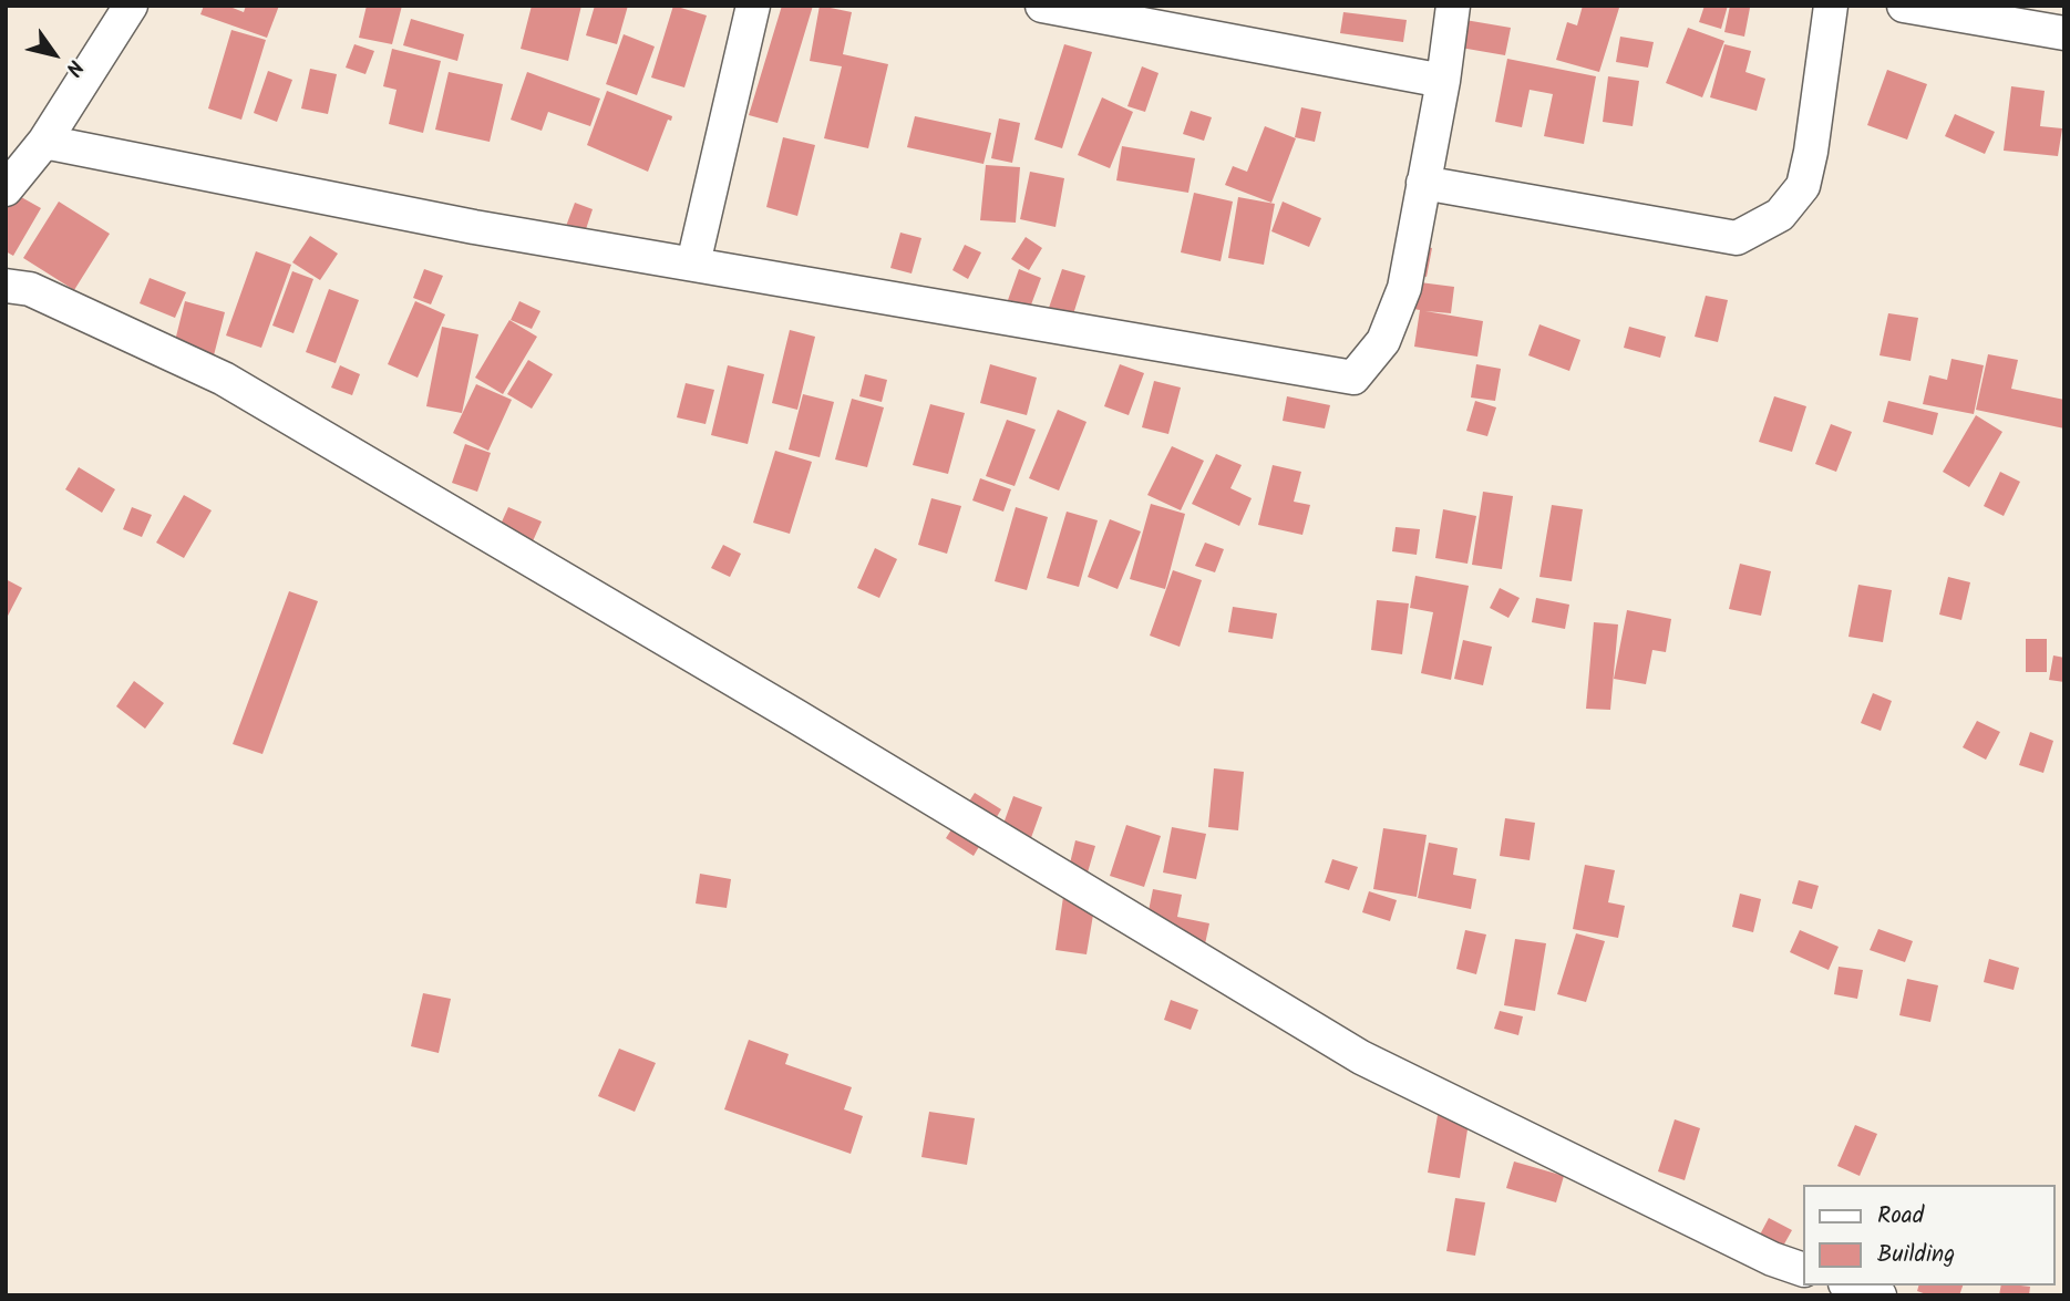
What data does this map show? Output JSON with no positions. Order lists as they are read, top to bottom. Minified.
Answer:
{"legend":["Road","Building"],"north":"bottom right"}
